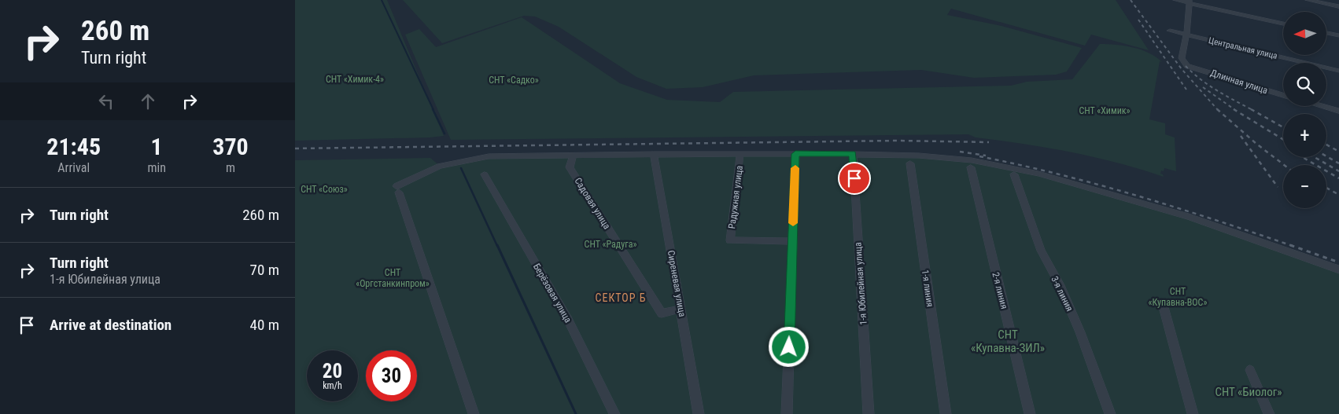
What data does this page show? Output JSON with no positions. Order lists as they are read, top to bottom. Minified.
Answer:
{"streets":{"street":["Центральная улица","Длинная улица","Радужная улица","Садовая улица","Сиреневая улица","1-я Юбилейная улица","1-я линия","2-я линия","Берёзовая улица","3-я линия"]},"crossings":[["Центральная улица","Длинная улица"],["Садовая улица","Сиреневая улица"]],"districts":["СЕКТОР Б"],"parks":["СНТ «Химик-4»","СНТ «Садко»","СНТ «Химик»","СНТ «Союз»","СНТ «Радуга»","СНТ «Оргстанкинпром»","СНТ «Купавна-ВОС»","СНТ «Купавна-ЗИЛ»","СНТ «Биолог»"],"north":"left","page":{"turn":["260 m","Turn right"],"map_buttons":["+","−"],"eta":["21:45","Arrival","1","min","370","m"],"list":[{"name":"Turn right","value":"260 m"},{"name":"Turn right","note":"1-я Юбилейная улица","value":"70 m"},{"name":"Arrive at destination","value":"40 m"}],"speed":"20 km/h","limit":"30"}}
